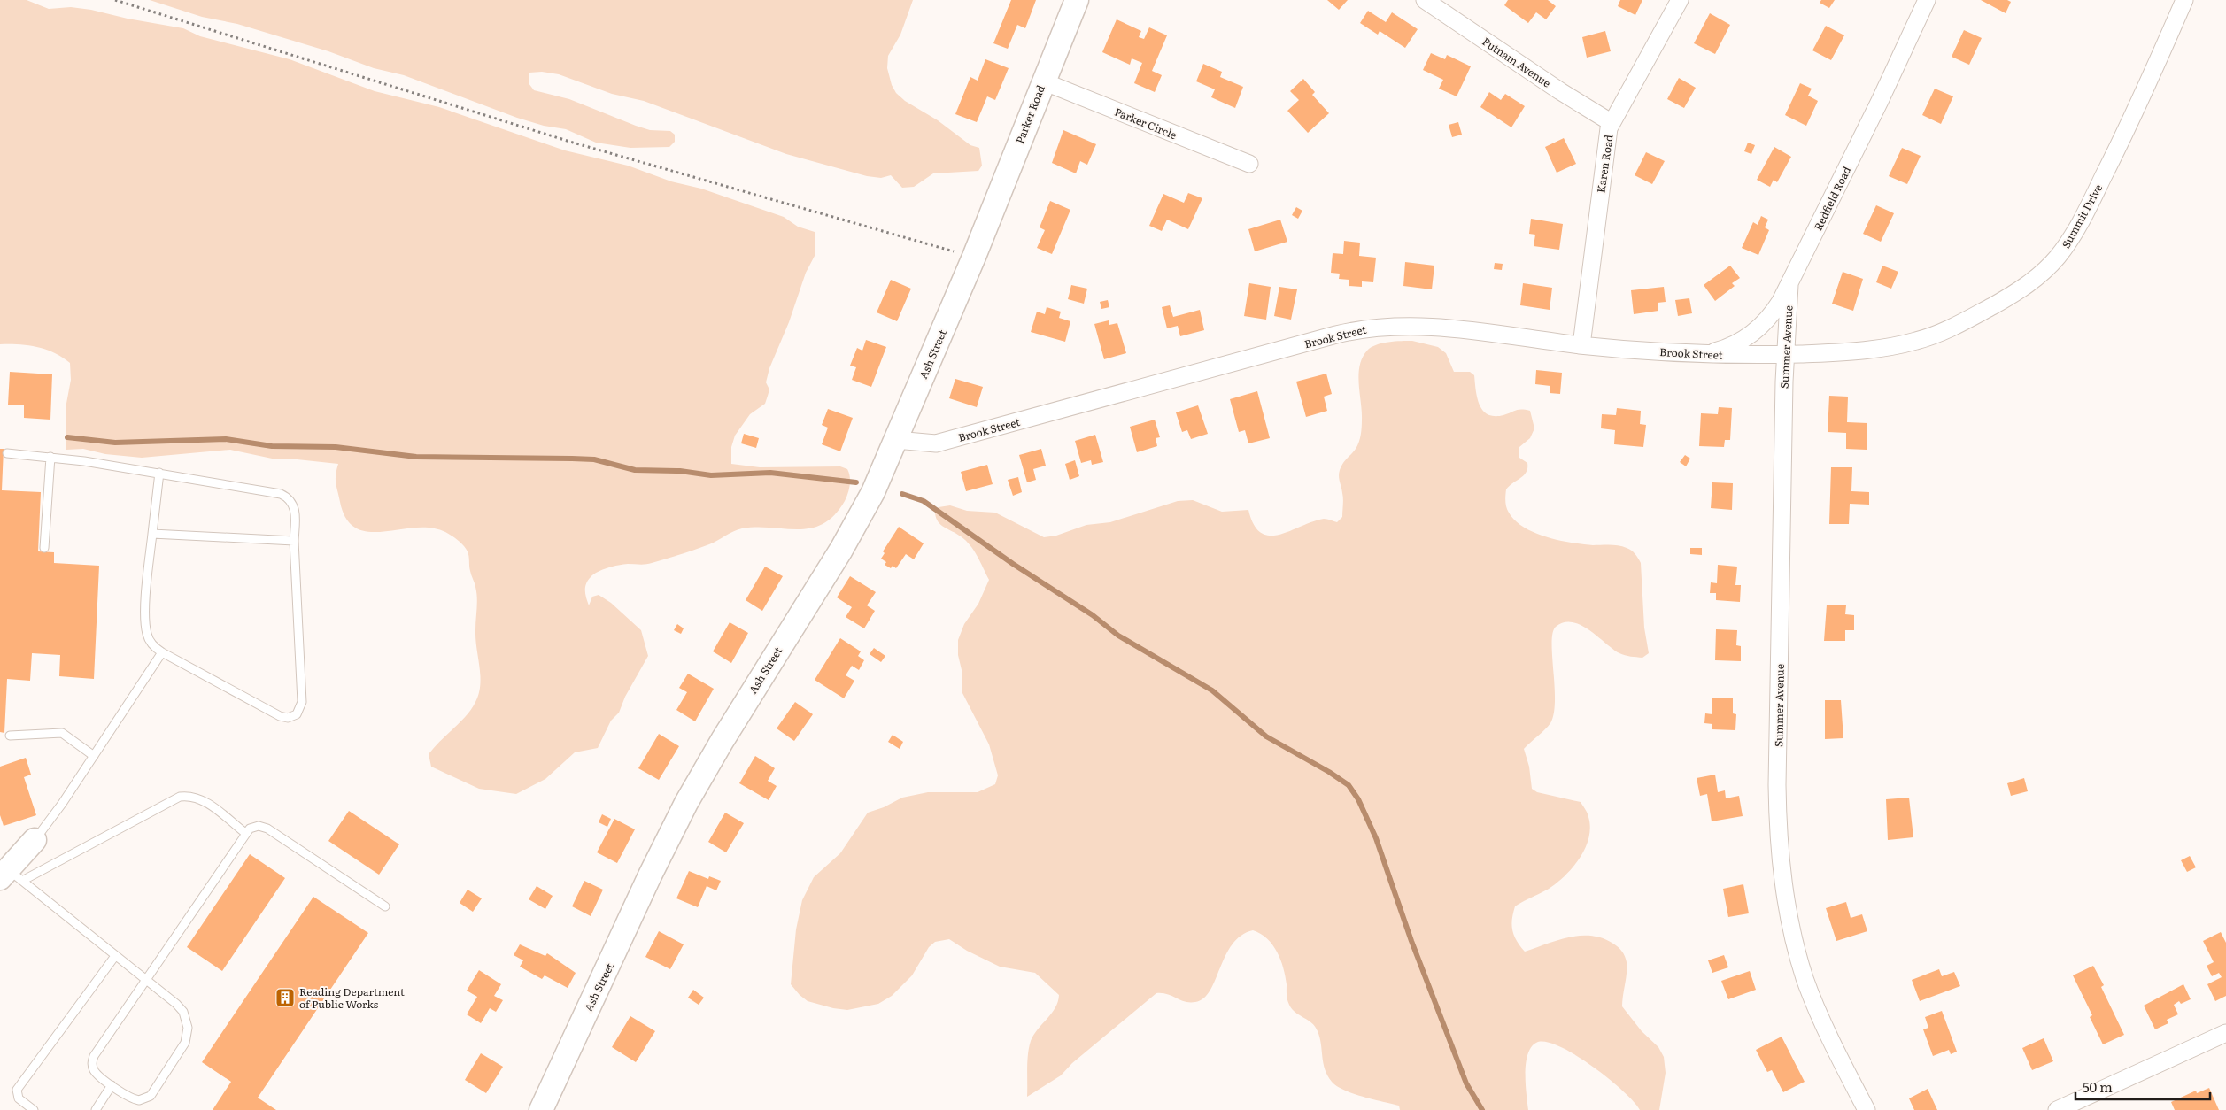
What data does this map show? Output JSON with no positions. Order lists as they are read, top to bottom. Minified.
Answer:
{"streets":{"street":["Putnam Avenue","Parker Road","Parker Circle","Karen Road","Redfield Road","Summit Drive","Brook Street","Summer Avenue","Ash Street"]},"crossings":[["Putnam Avenue","Karen Road"],["Parker Road","Parker Circle"],["Parker Road","Ash Street"],["Karen Road","Brook Street"],["Redfield Road","Brook Street"],["Redfield Road","Summer Avenue"],["Summit Drive","Brook Street"],["Summit Drive","Summer Avenue"],["Brook Street","Summer Avenue"],["Brook Street","Ash Street"]],"places":{"building":["Reading Department of Public Works"]},"scale_bar":"50 m"}
